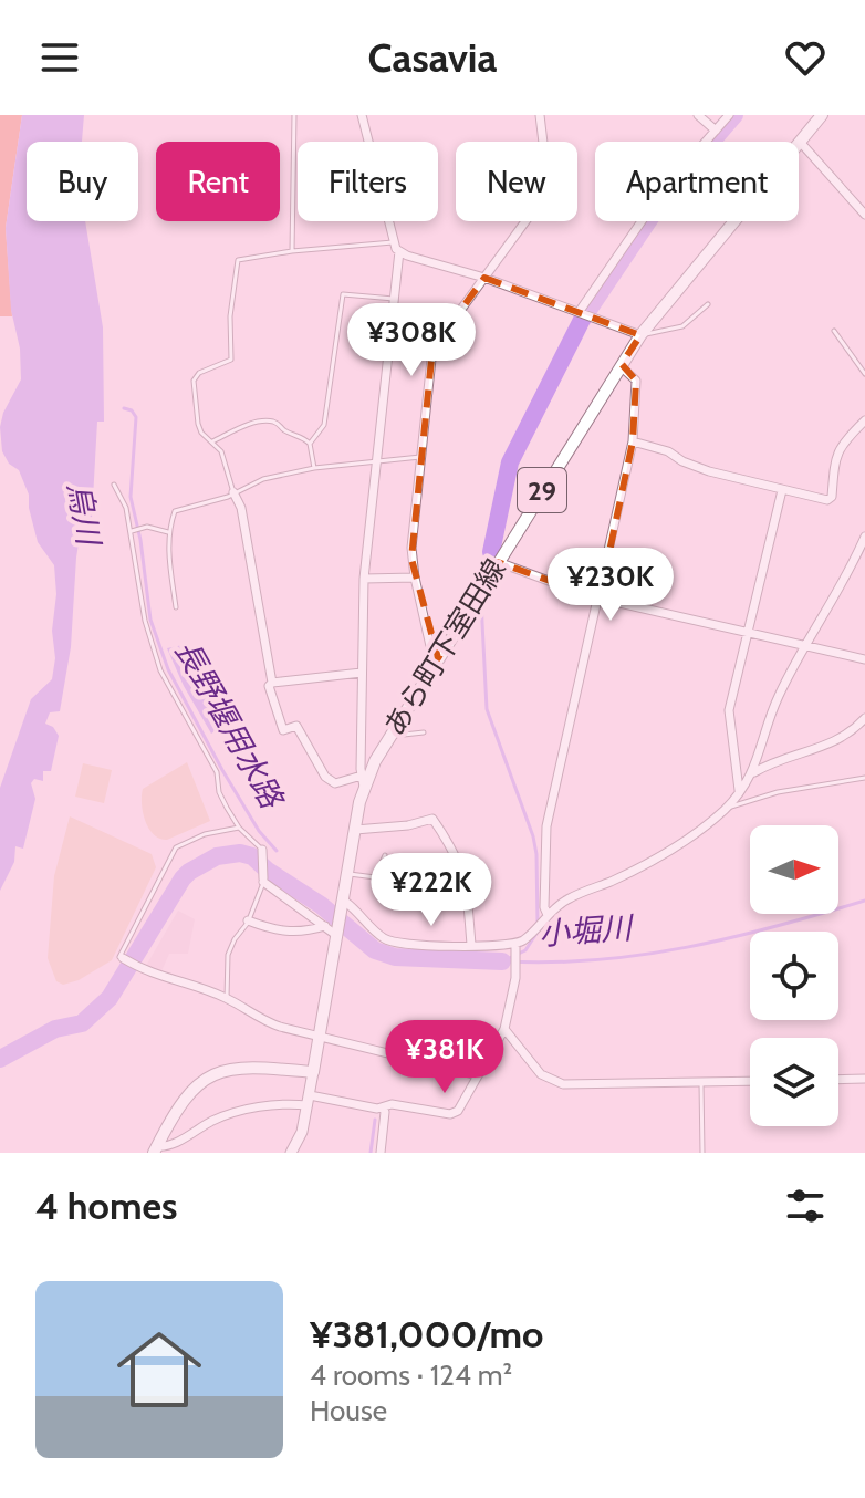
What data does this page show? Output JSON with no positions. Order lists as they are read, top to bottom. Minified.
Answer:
{"streets":{"main road":["29","あら町下室田線"]},"water":["烏川","長野堰用水路","小堀川"],"north":"right","page":{"header":"Casavia","chip":["Buy","Rent","Filters","New","Apartment"],"price":["¥308K","¥230K","¥222K","¥381K"],"heading":"4 homes","list":[{"name":"¥381,000/mo","note":"4 rooms · 124 m² · House"}]}}
